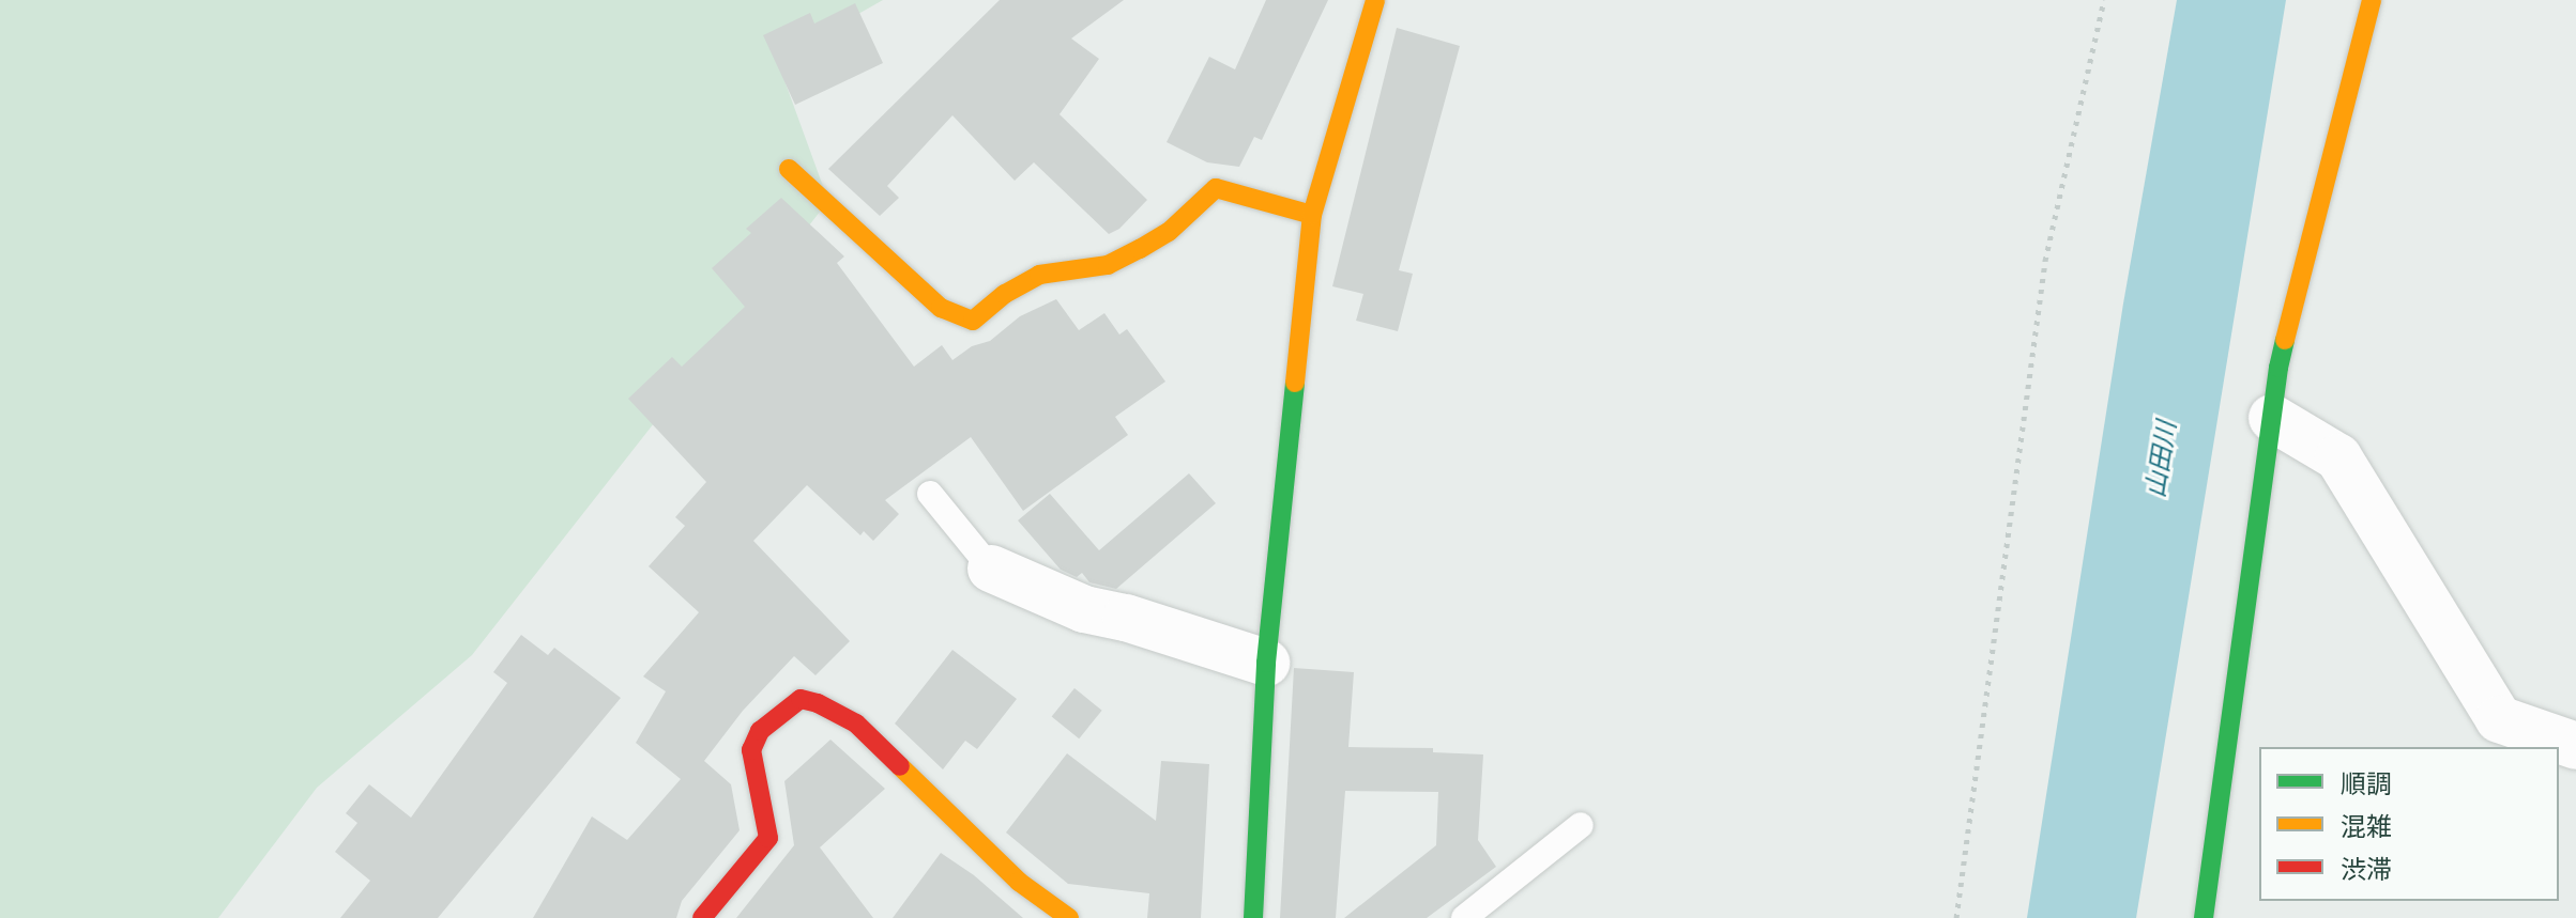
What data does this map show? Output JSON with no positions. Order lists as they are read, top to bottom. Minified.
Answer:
{"water":["山田川"],"legend":["順調","混雑","渋滞"]}
